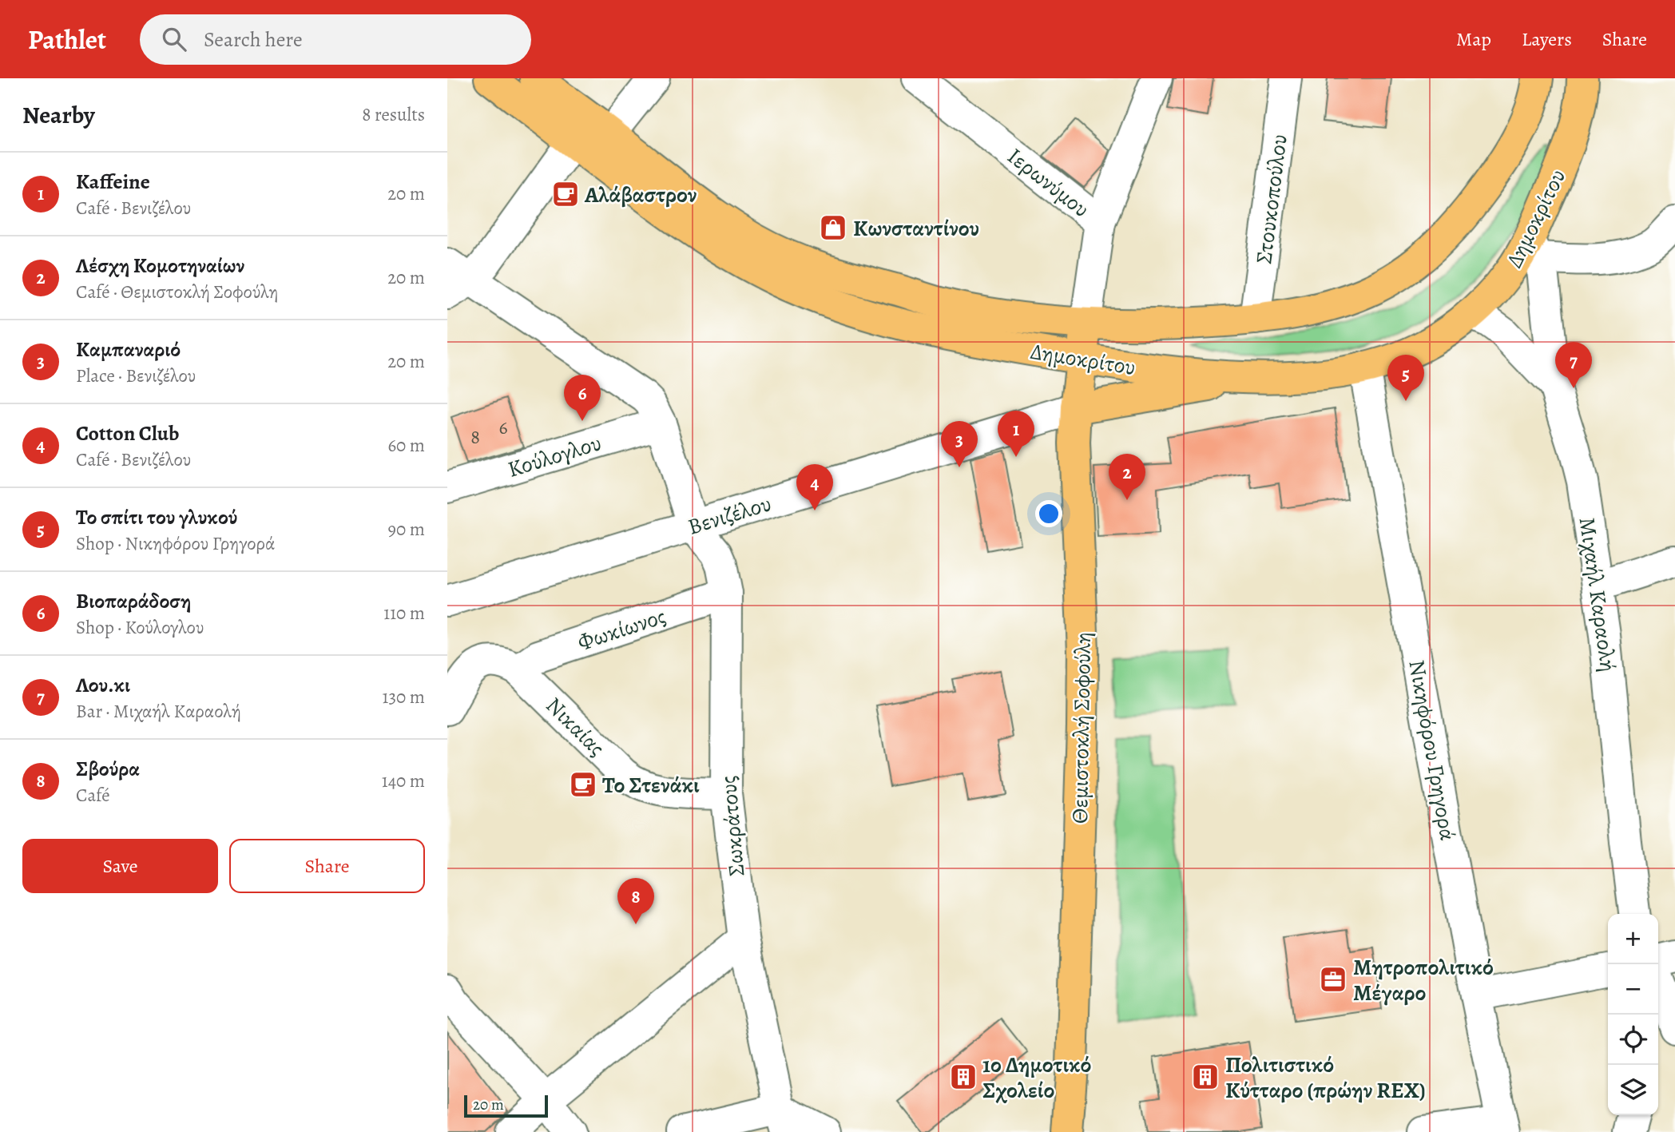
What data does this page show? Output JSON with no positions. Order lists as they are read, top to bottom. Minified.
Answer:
{"streets":{"main road":["Δημοκρίτου","Θεμιστοκλή Σοφούλη"],"street":["Ιερωνύμου","Στουκοπούλου","Κούλογλου","Βενιζέλου","Μιχαήλ Καραολή","Φωκίωνος","Νικαίας","Νικηφόρου Γρηγορά","Σωκράτους"]},"crossings":[["Ιερωνύμου","Δημοκρίτου"],["Ιερωνύμου","Θεμιστοκλή Σοφούλη"],["Στουκοπούλου","Δημοκρίτου"],["Δημοκρίτου","Μιχαήλ Καραολή"],["Δημοκρίτου","Θεμιστοκλή Σοφούλη"],["Δημοκρίτου","Νικηφόρου Γρηγορά"],["Κούλογλου","Σωκράτους"],["Βενιζέλου","Θεμιστοκλή Σοφούλη"],["Βενιζέλου","Σωκράτους"],["Φωκίωνος","Νικαίας"],["Φωκίωνος","Σωκράτους"],["Νικαίας","Σωκράτους"]],"places":{"cafe":["Αλάβαστρον","Το Στενάκι"],"shop":["Κωνσταντίνου"],"office":["Μητροπολιτικό Μέγαρο"],"building":["1ο Δημοτικό Σχολείο","Πολιτιστικό Κύτταρο (πρώην REX)"]},"house_numbers":["6","8"],"scale_bar":"20 m","page":{"header":"Pathlet","search":"Search here","nav":["Map","Layers","Share"],"heading":["Nearby","8 results"],"list":[{"mark":"1","name":"Kaffeine","note":"Café · Βενιζέλου","value":"20 m"},{"mark":"2","name":"Λέσχη Κομοτηναίων","note":"Café · Θεμιστοκλή Σοφούλη","value":"20 m"},{"mark":"3","name":"Καμπαναριό","note":"Place · Βενιζέλου","value":"20 m"},{"mark":"4","name":"Cotton Club","note":"Café · Βενιζέλου","value":"60 m"},{"mark":"5","name":"Το σπίτι του γλυκού","note":"Shop · Νικηφόρου Γρηγορά","value":"90 m"},{"mark":"6","name":"Βιοπαράδοση","note":"Shop · Κούλογλου","value":"110 m"},{"mark":"7","name":"Λου.κι","note":"Bar · Μιχαήλ Καραολή","value":"130 m"},{"mark":"8","name":"Σβούρα","note":"Café","value":"140 m"}],"pins":["7","5","6","1","3","2","4","8"],"buttons":["Save","Share"],"map_buttons":["+","−"],"scale":"20 m"}}
